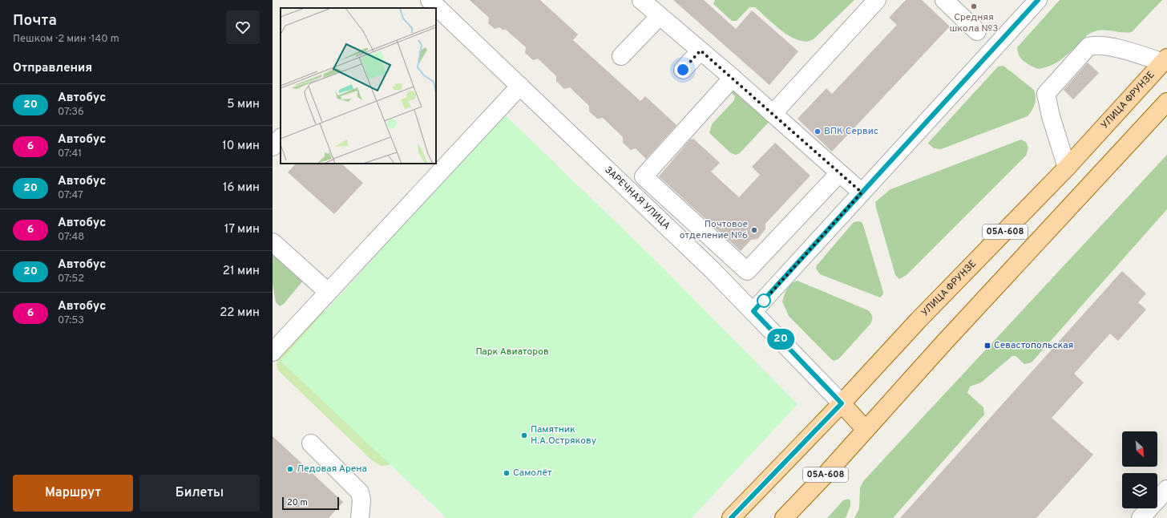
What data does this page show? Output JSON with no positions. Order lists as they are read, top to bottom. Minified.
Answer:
{"streets":{"main road":["УЛИЦА ФРУНЗЕ","ЗАРЕЧНАЯ УЛИЦА","05А-608"]},"crossings":[["УЛИЦА ФРУНЗЕ","ЗАРЕЧНАЯ УЛИЦА"],["ЗАРЕЧНАЯ УЛИЦА","05А-608"]],"parks":["Парк Авиаторов"],"places":{"other":["Средняя школа №3","ВПК Сервис","Почтовое отделение №6","Памятник Н.А.Острякову","Ледовая Арена","Самолёт"],"transit":["Севастопольская"]},"lines":["bus line 20"],"scale_bar":"20 m","north":"bottom right","page":{"heading":[["Почта","Пешком · 2 мин · 140 m"],"Отправления"],"on_map":"20","list":[{"mark":"20","name":"Автобус","note":"07:36","value":"5 мин"},{"mark":"6","name":"Автобус","note":"07:41","value":"10 мин"},{"mark":"20","name":"Автобус","note":"07:47","value":"16 мин"},{"mark":"6","name":"Автобус","note":"07:48","value":"17 мин"},{"mark":"20","name":"Автобус","note":"07:52","value":"21 мин"},{"mark":"6","name":"Автобус","note":"07:53","value":"22 мин"}],"buttons":["Маршрут","Билеты"],"scale":"20 m"}}
